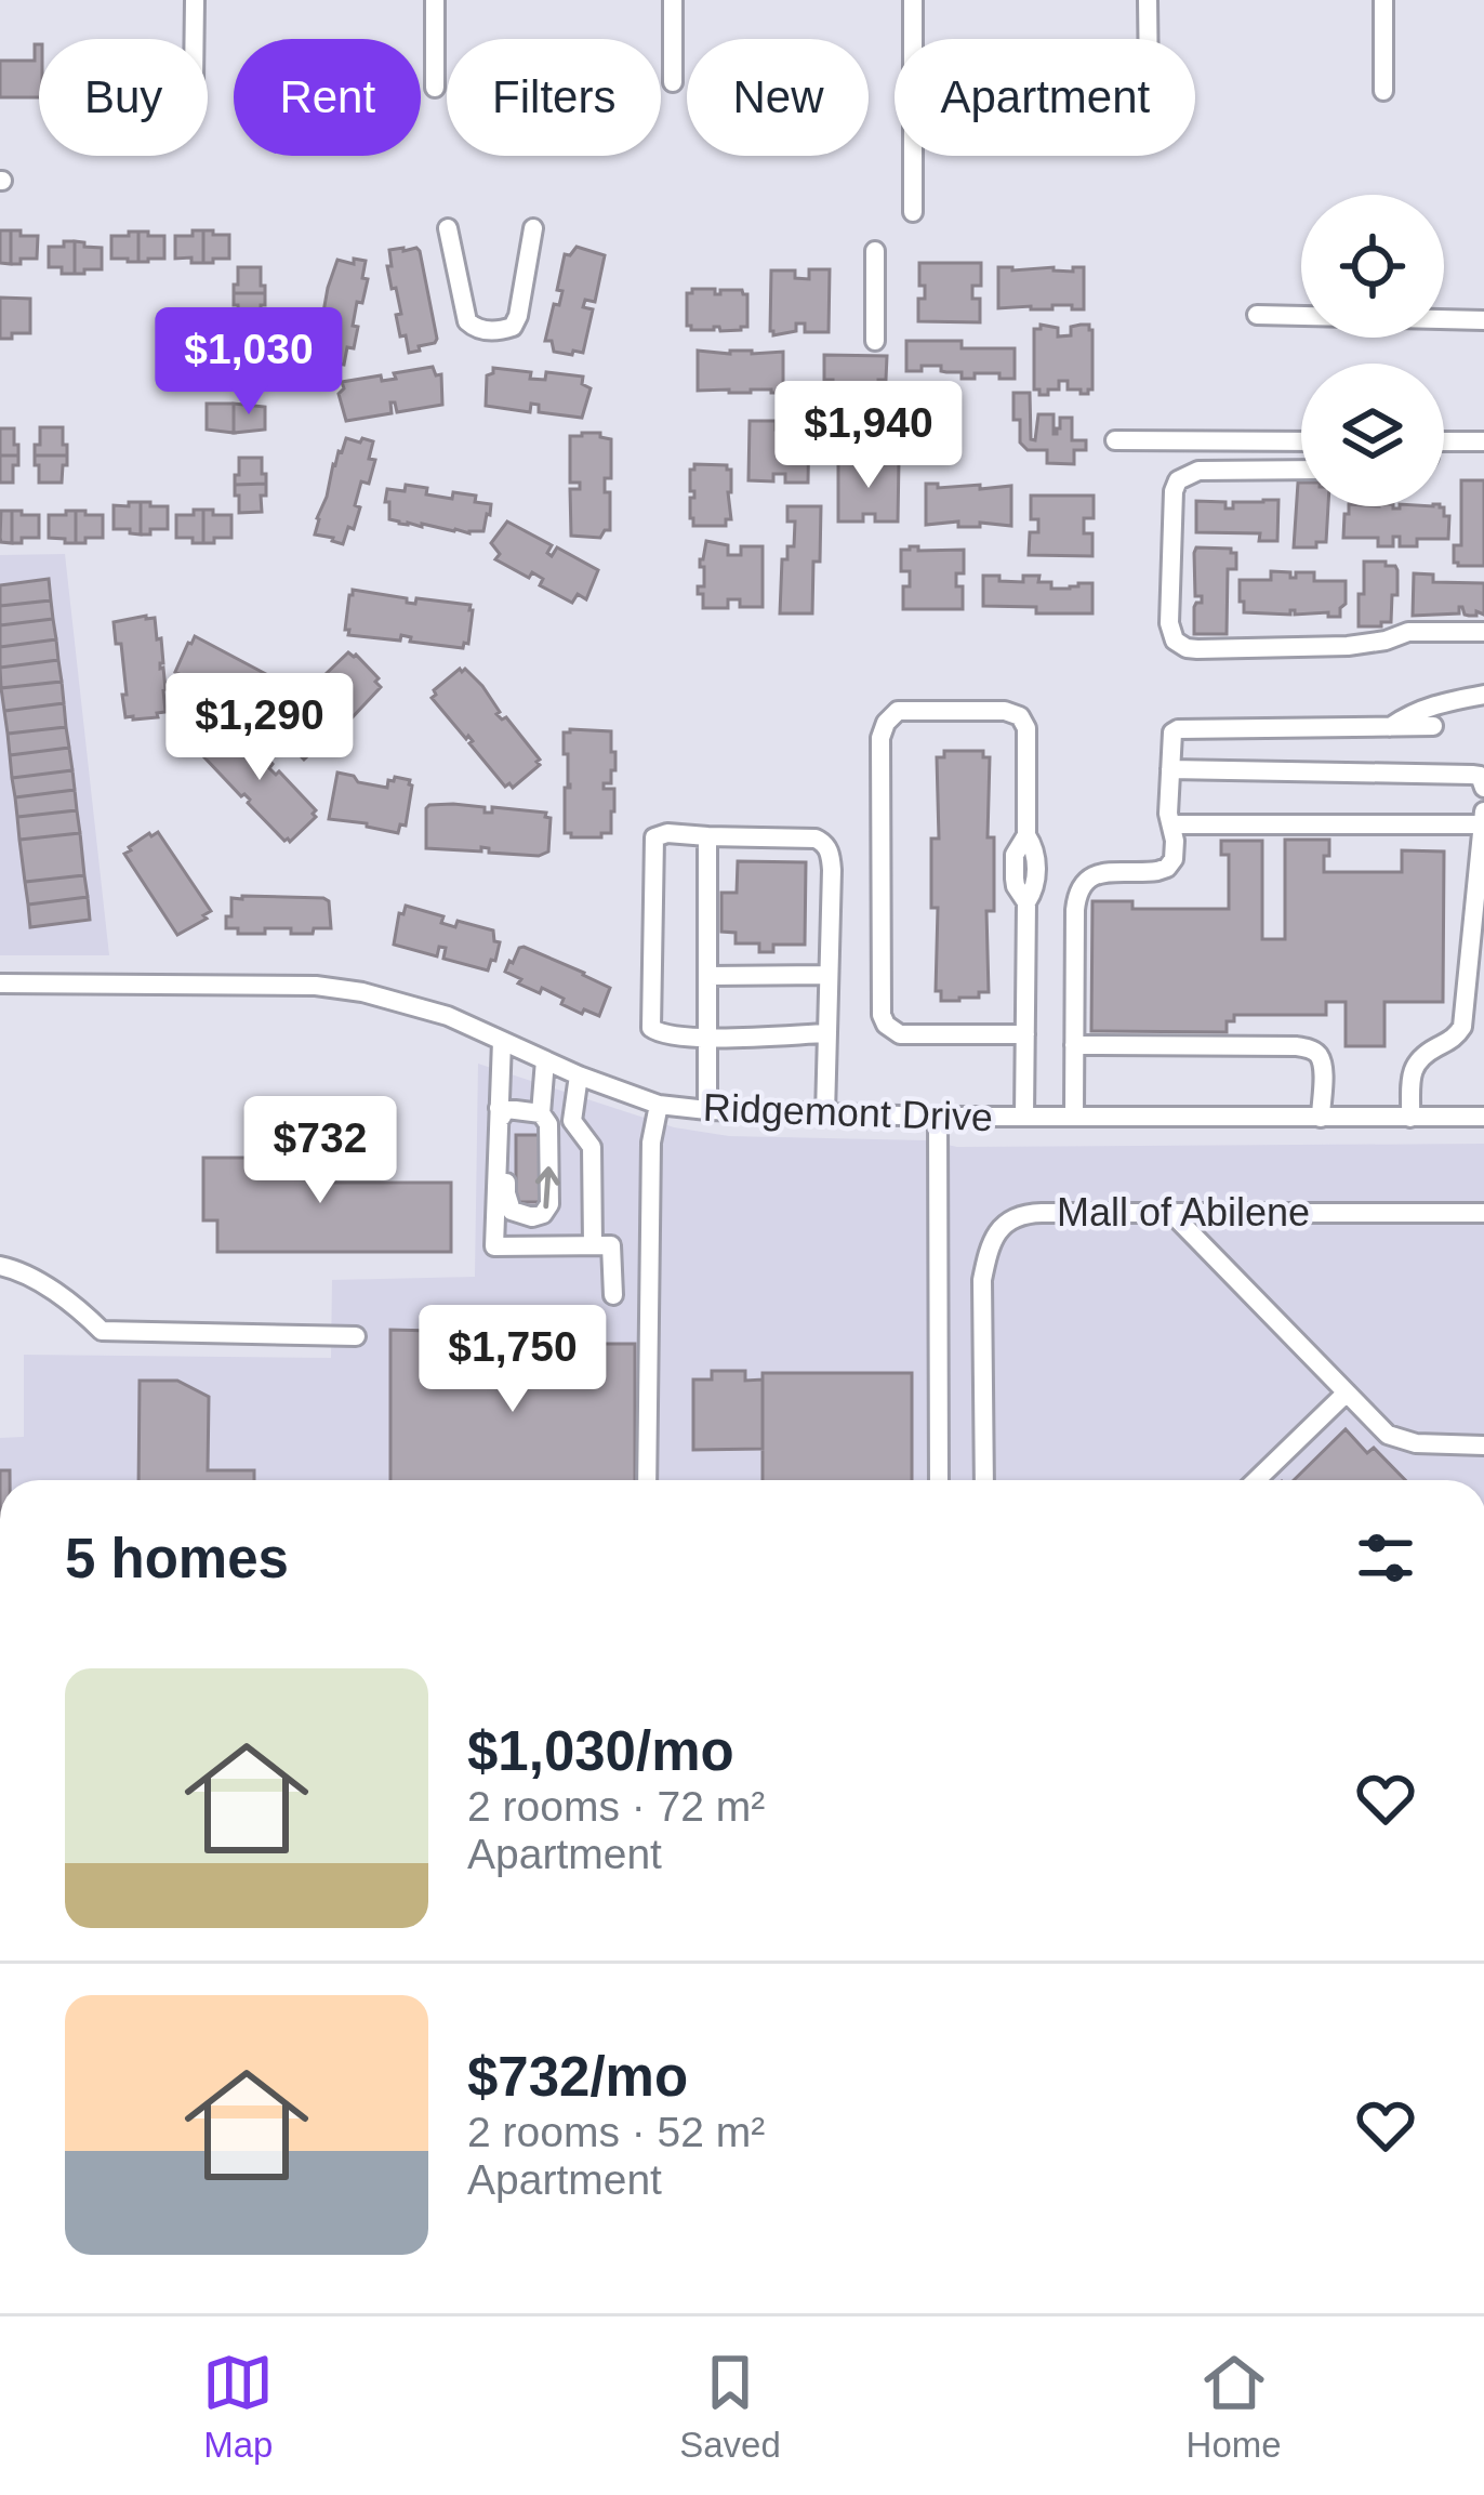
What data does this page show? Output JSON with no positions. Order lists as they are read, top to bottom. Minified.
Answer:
{"streets":{"street":["Ridgemont Drive","Mall of Abilene"]},"page":{"chip":["Buy","Rent","Filters","New","Apartment"],"price":["$1,030","$1,940","$1,290","$732","$1,750"],"heading":"5 homes","list":[{"name":"$1,030/mo","note":"2 rooms · 72 m² · Apartment"},{"name":"$732/mo","note":"2 rooms · 52 m² · Apartment"}],"tabs":["Map","Saved","Home"]}}
